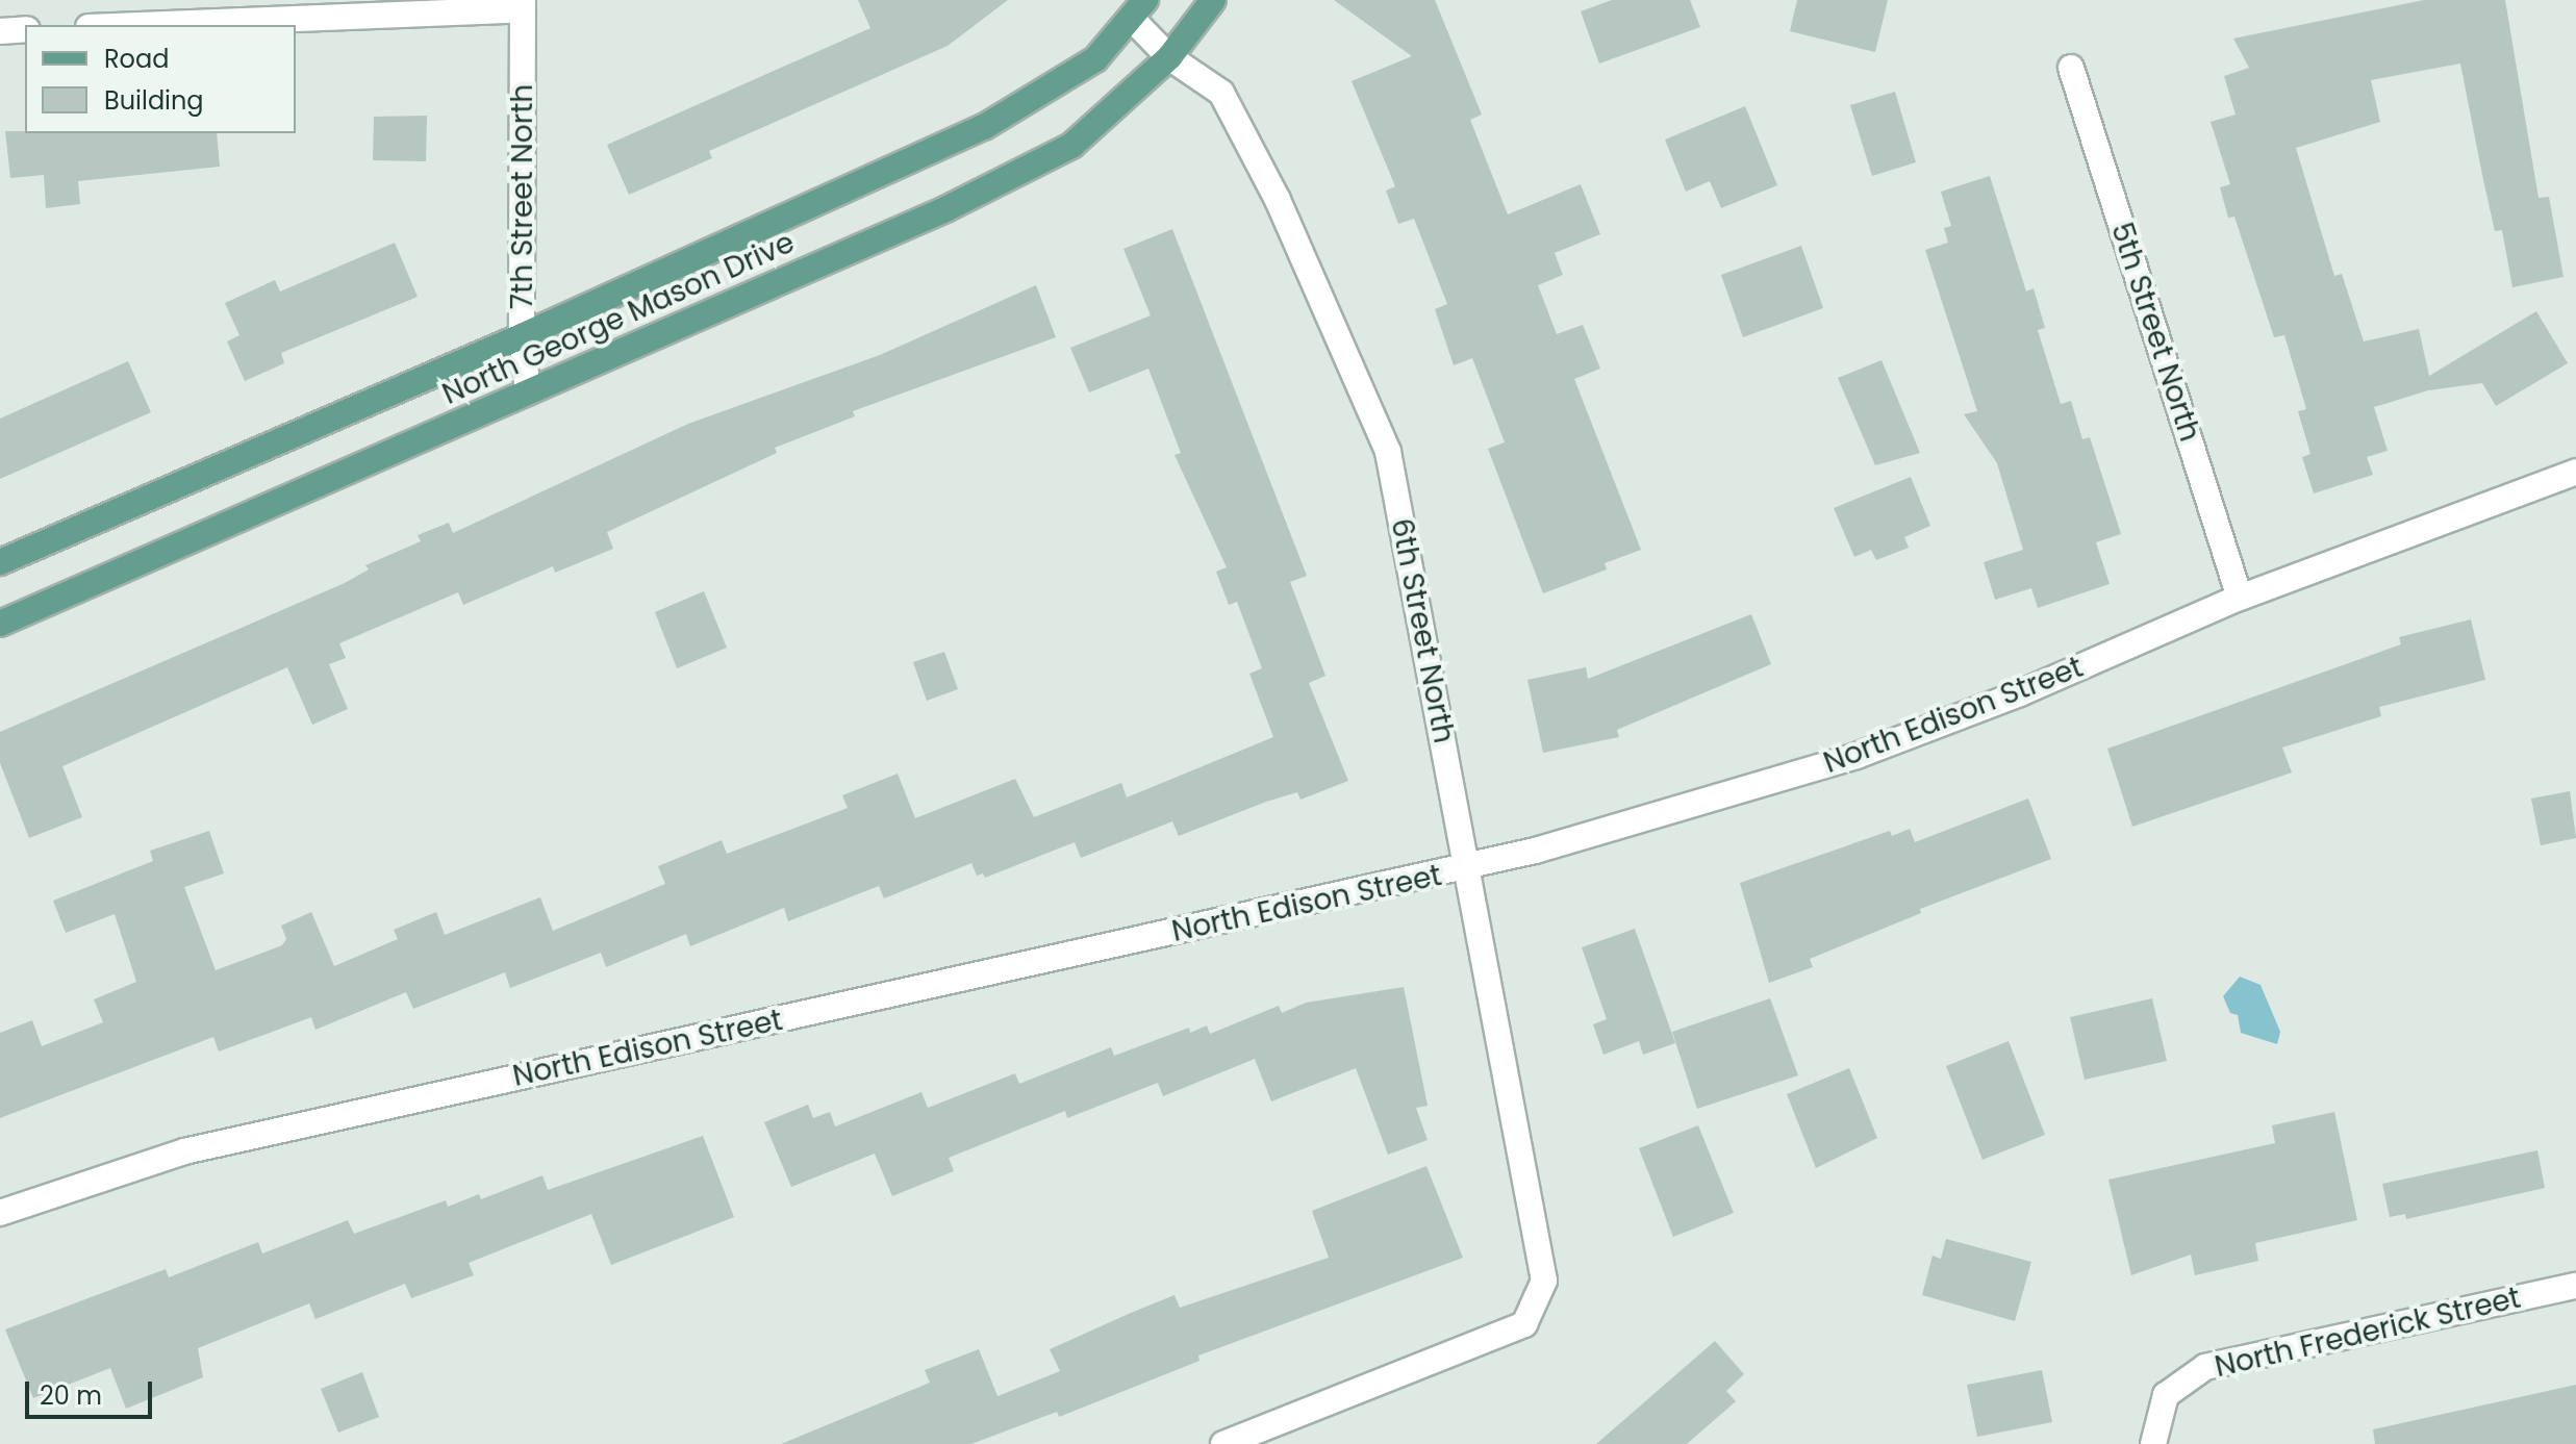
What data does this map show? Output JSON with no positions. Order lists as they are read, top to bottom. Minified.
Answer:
{"streets":{"main road":["North George Mason Drive"],"street":["7th Street North","5th Street North","6th Street North","North Edison Street","North Frederick Street"]},"crossings":[["7th Street North","North George Mason Drive"],["North George Mason Drive","6th Street North"],["5th Street North","North Edison Street"],["6th Street North","North Edison Street"]],"legend":["Road","Building"],"scale_bar":"20 m"}
